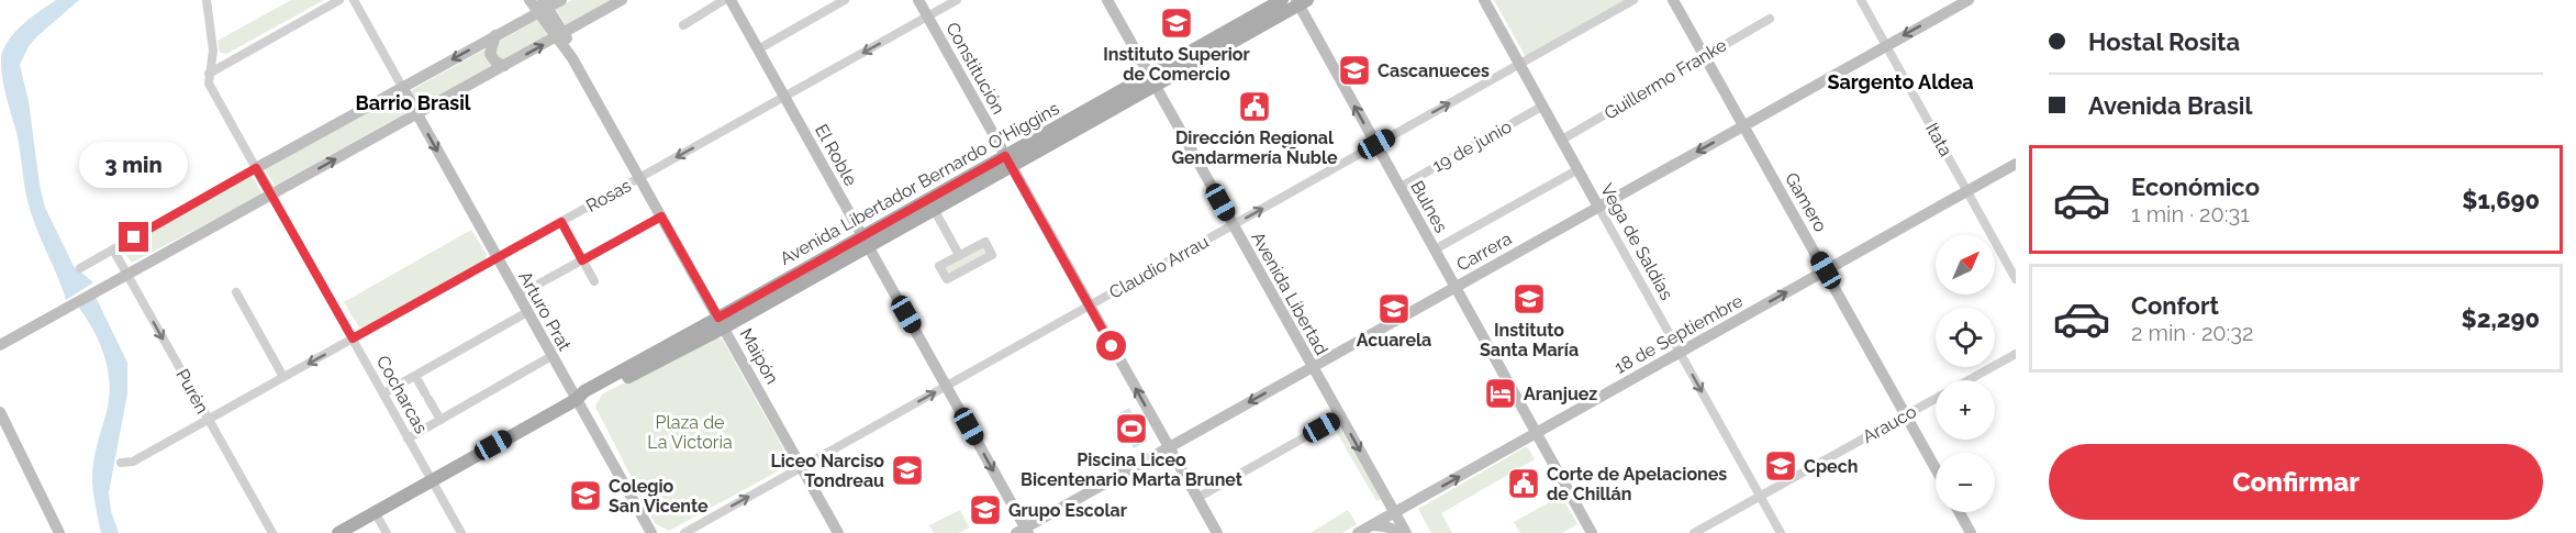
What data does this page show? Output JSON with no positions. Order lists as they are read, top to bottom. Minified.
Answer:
{"streets":{"main road":["Avenida Libertador Bernardo O'Higgins"],"street":["Constitución","Guillermo Franke","Itata","19 de junio","El Roble","Rosas","Gamero","Bulnes","Vega de Saldías","Carrera","Claudio Arrau","Avenida Libertad","Arturo Prat","18 de Septiembre","Maipón","Purén","Cocharcas","Arauco"]},"crossings":[["Constitución","Avenida Libertador Bernardo O'Higgins"],["Constitución","Rosas"],["Constitución","Carrera"],["Constitución","Claudio Arrau"],["Guillermo Franke","Gamero"],["Guillermo Franke","Vega de Saldías"],["Itata","Carrera"],["Itata","18 de Septiembre"],["19 de junio","Bulnes"],["19 de junio","Vega de Saldías"],["El Roble","Avenida Libertador Bernardo O'Higgins"],["El Roble","Rosas"],["El Roble","Carrera"],["El Roble","Claudio Arrau"],["Avenida Libertador Bernardo O'Higgins","Bulnes"],["Avenida Libertador Bernardo O'Higgins","Avenida Libertad"],["Avenida Libertador Bernardo O'Higgins","Arturo Prat"],["Avenida Libertador Bernardo O'Higgins","Maipón"],["Avenida Libertador Bernardo O'Higgins","Cocharcas"],["Rosas","Arturo Prat"],["Rosas","Maipón"],["Rosas","Purén"],["Rosas","Cocharcas"],["Gamero","Carrera"],["Gamero","18 de Septiembre"],["Gamero","Arauco"],["Bulnes","Carrera"],["Bulnes","Claudio Arrau"],["Bulnes","18 de Septiembre"],["Vega de Saldías","Carrera"],["Vega de Saldías","Claudio Arrau"],["Vega de Saldías","18 de Septiembre"],["Vega de Saldías","Arauco"],["Carrera","Avenida Libertad"],["Claudio Arrau","Avenida Libertad"],["Claudio Arrau","Maipón"],["Avenida Libertad","18 de Septiembre"]],"one_way":["Rosas","Claudio Arrau","18 de Septiembre","Purén"],"districts":["Sargento Aldea","Barrio Brasil"],"parks":["Plaza de La Victoria"],"places":{"school or university":["Instituto Superior de Comercio","Cascanueces","Instituto Santa María","Acuarela","Cpech","Liceo Narciso Tondreau","Colegio San Vicente","Grupo Escolar"],"public building":["Dirección Regional Gendarmería Ñuble","Corte de Apelaciones de Chillán"],"hotel":["Aranjuez"],"sports":["Piscina Liceo Bicentenario Marta Brunet"]},"north":"top right","page":{"banner":["Hostal Rosita","Avenida Brasil"],"bubble":"3 min","list":[{"name":"Económico","note":"1 min · 20:31","value":"$1,690"},{"name":"Confort","note":"2 min · 20:32","value":"$2,290"}],"map_buttons":["+","−"],"buttons":"Confirmar"}}
